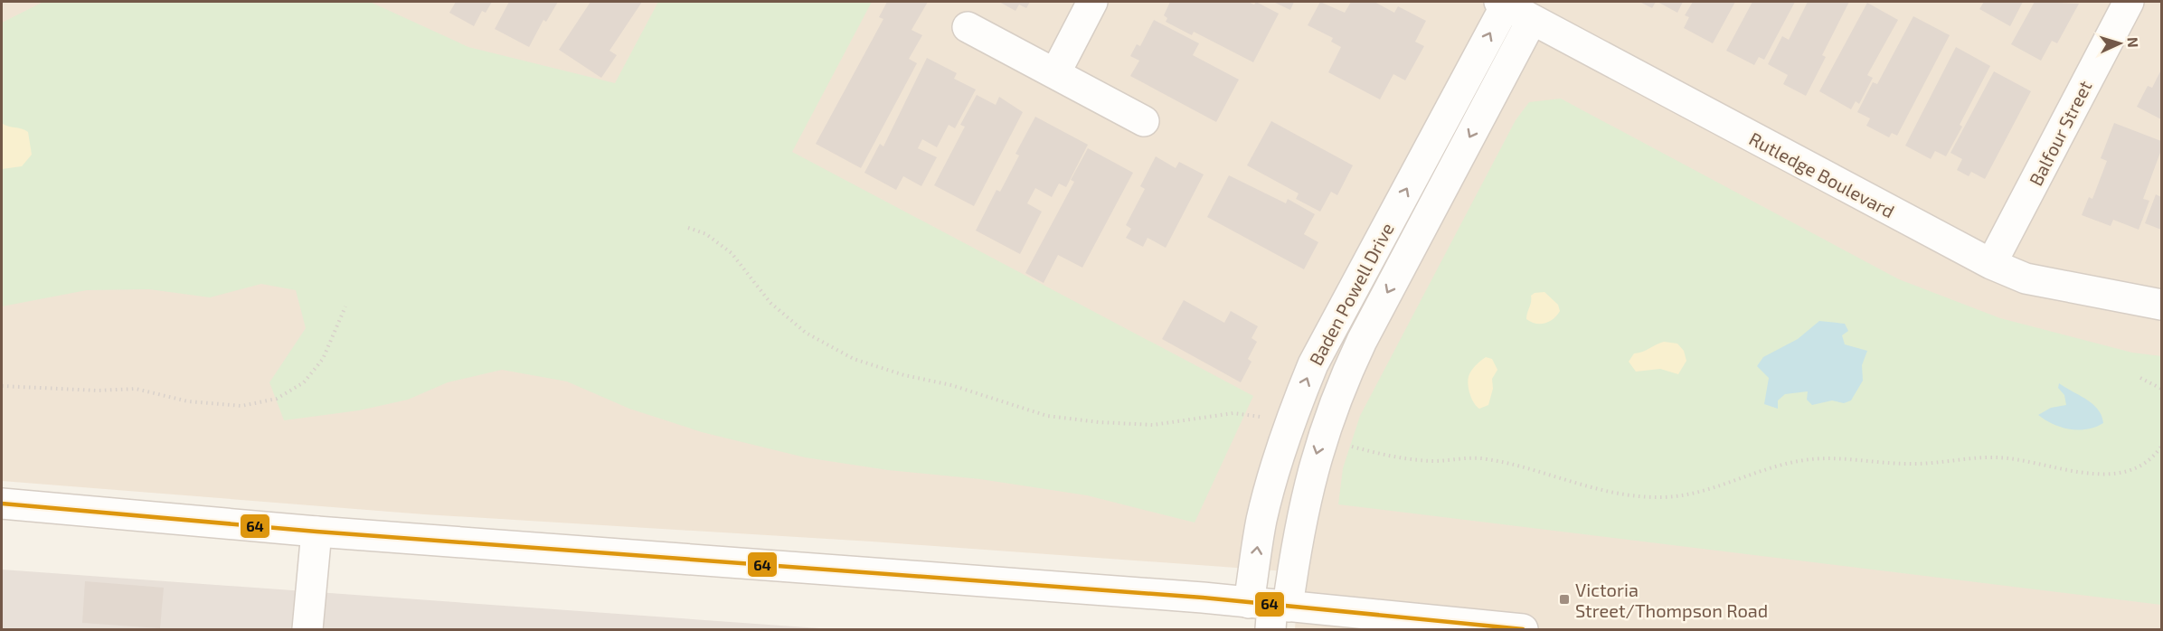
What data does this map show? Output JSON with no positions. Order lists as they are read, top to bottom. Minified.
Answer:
{"streets":{"street":["Balfour Street","Rutledge Boulevard","Baden Powell Drive"]},"crossings":[["Balfour Street","Rutledge Boulevard"],["Rutledge Boulevard","Baden Powell Drive"]],"places":{"transit":["Victoria Street/Thompson Road"]},"lines":["transit line 64"],"north":"right"}
